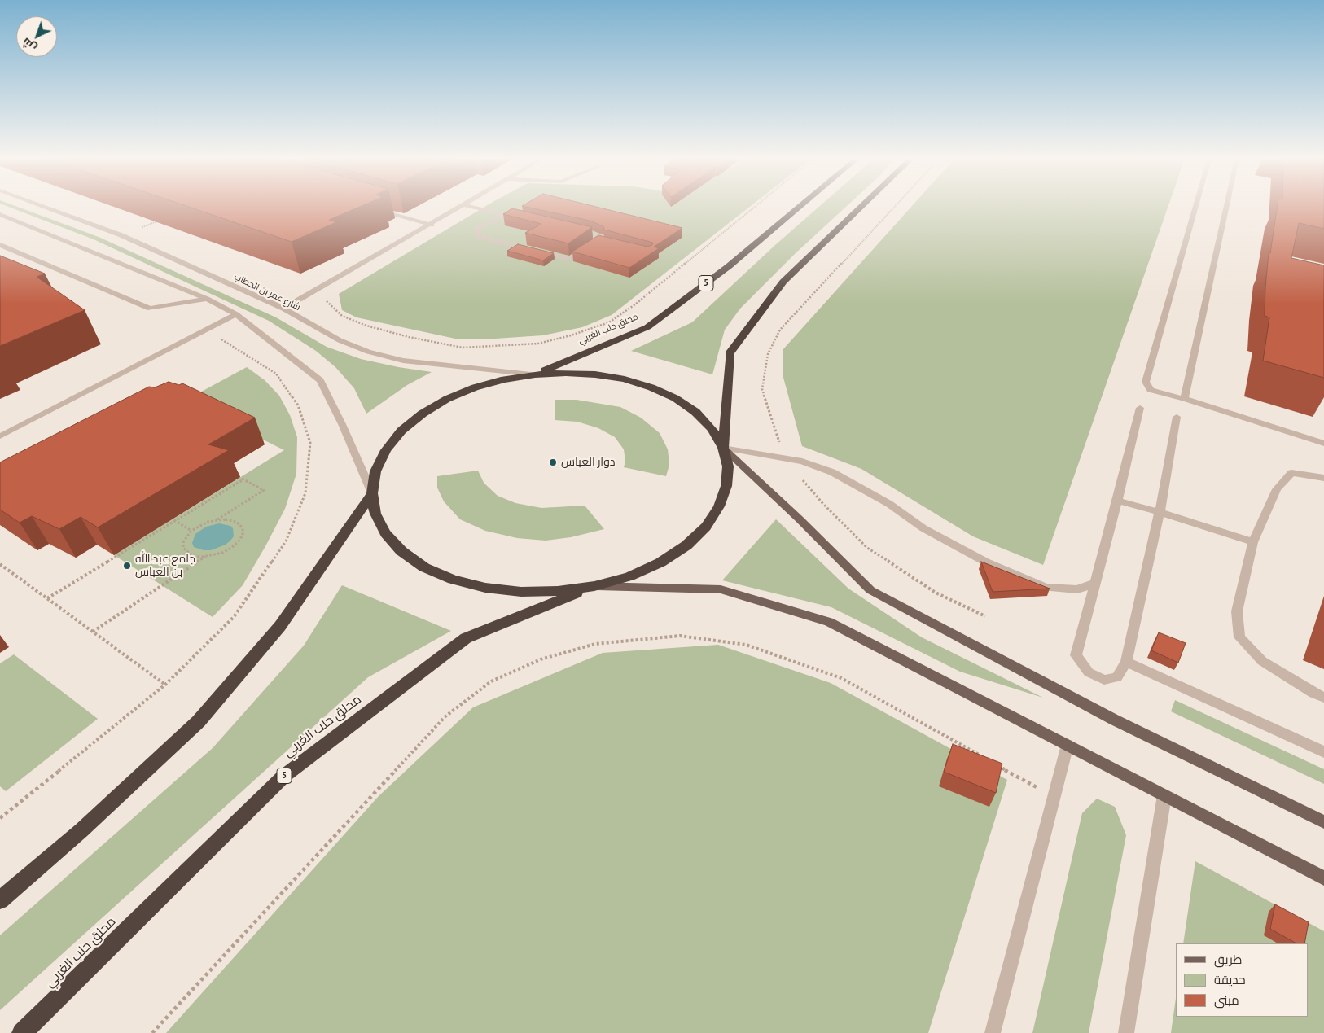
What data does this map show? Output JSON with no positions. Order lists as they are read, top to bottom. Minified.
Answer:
{"streets":{"highway":["5","محلق حلب الغربي"],"street":["شارع عمر بن الخطاب"]},"crossings":[["شارع عمر بن الخطاب","محلق حلب الغربي"]],"places":["دوار العباس","جامع عبد الله بن العباس"],"legend":["طريق","حديقة","مبنى"],"north":"bottom left"}
